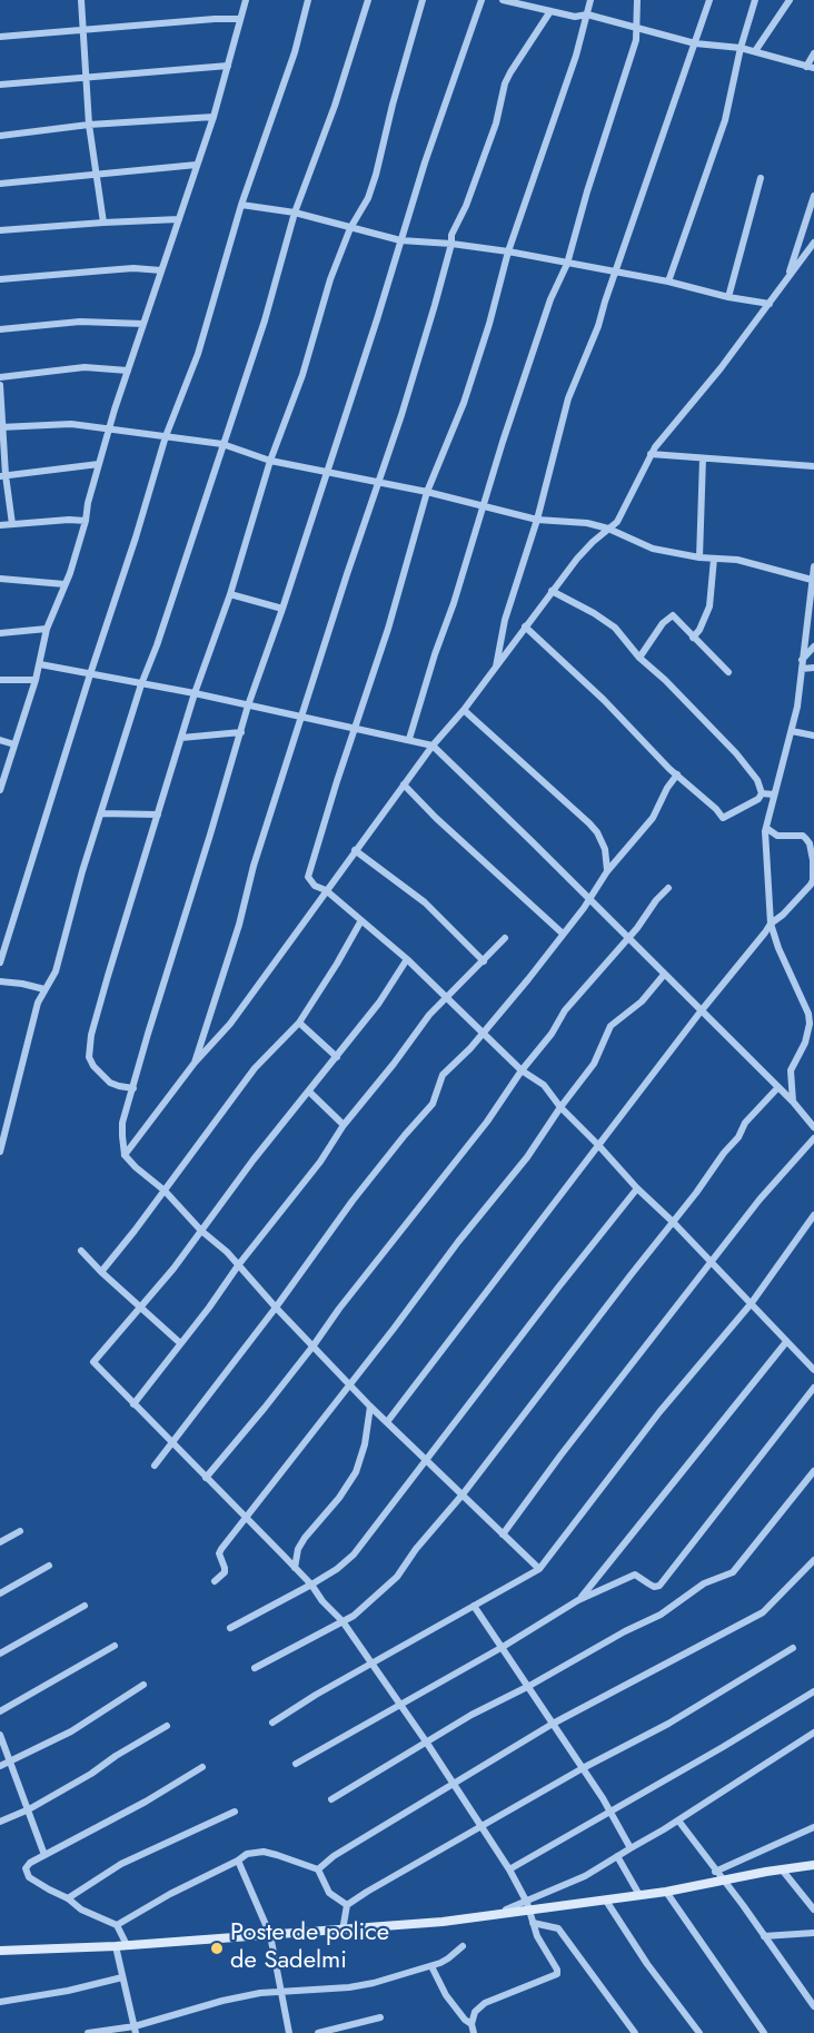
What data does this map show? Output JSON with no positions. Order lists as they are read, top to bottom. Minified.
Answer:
{"places":["Poste de police de Sadelmi"]}
